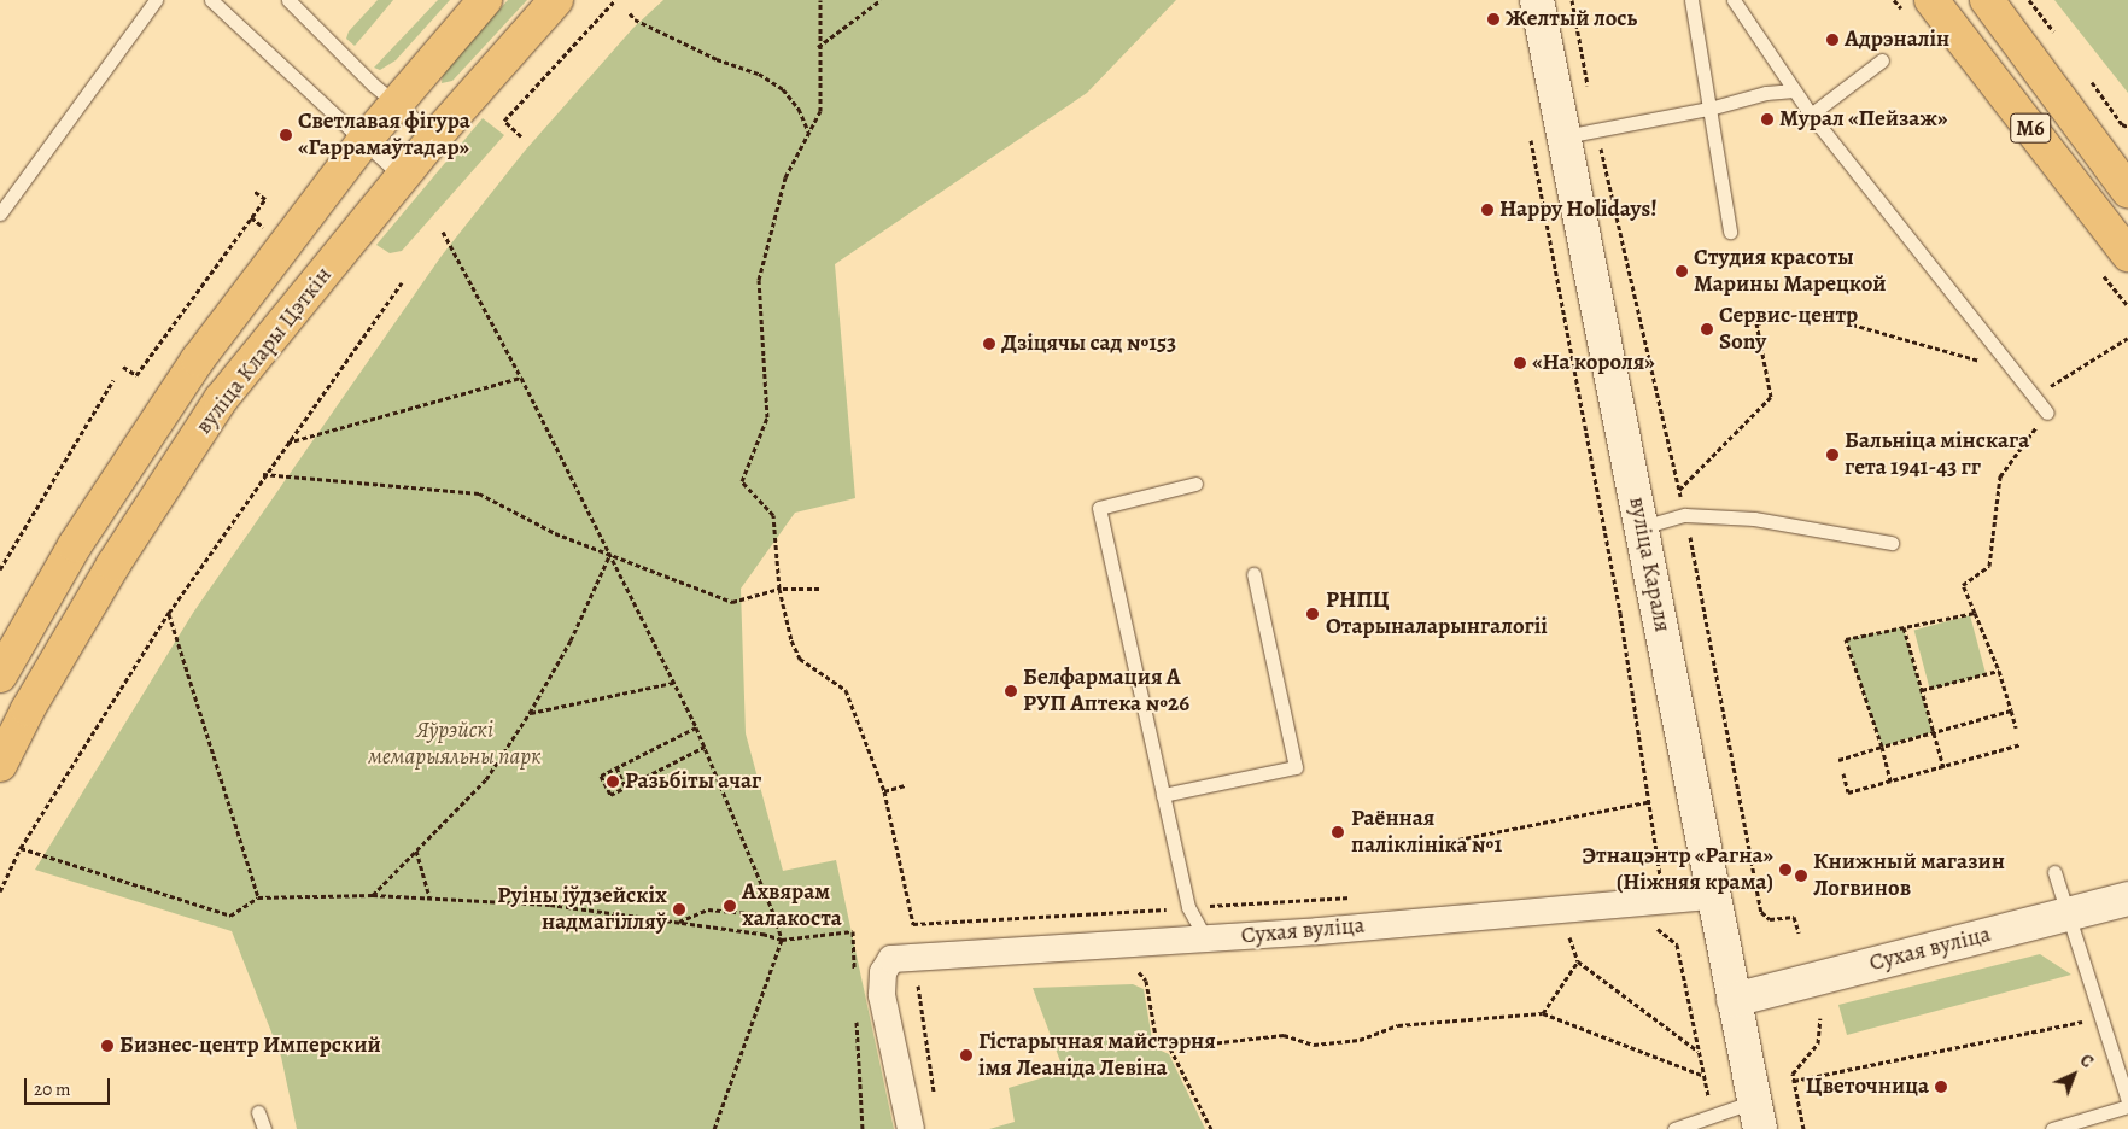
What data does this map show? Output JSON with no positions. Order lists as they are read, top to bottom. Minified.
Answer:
{"streets":{"main road":["М6","вуліца Клары Цэткін","вуліца Караля","Сухая вуліца"]},"crossings":[["вуліца Караля","Сухая вуліца"]],"parks":["Яўрэйскі мемарыяльны парк"],"places":["Желтый лось","Адрэналін","Мурал «Пейзаж»","Светлавая фігура «Гаррамаўтадар»","Happy Holidays!","Студия красоты Марины Марецкой","Сервис-центр Sony","Дзіцячы сад №153","«На короля»","Бальніца мінскага гета 1941-43 гг","РНПЦ Отарыналарынгалогіі","Белфармация А РУП Аптека №26","Разьбіты ачаг","Раённая паліклініка №1","Этнацэнтр «Рагна» (Ніжняя крама)","Книжный магазин Логвинов","Ахвярам халакоста","Руіны іўдзейскіх надмагілляў","Бизнес-центр Имперский","Гістарычная майстэрня імя Леаніда Левіна","Цветочница"],"scale_bar":"20 m","north":"top right"}
